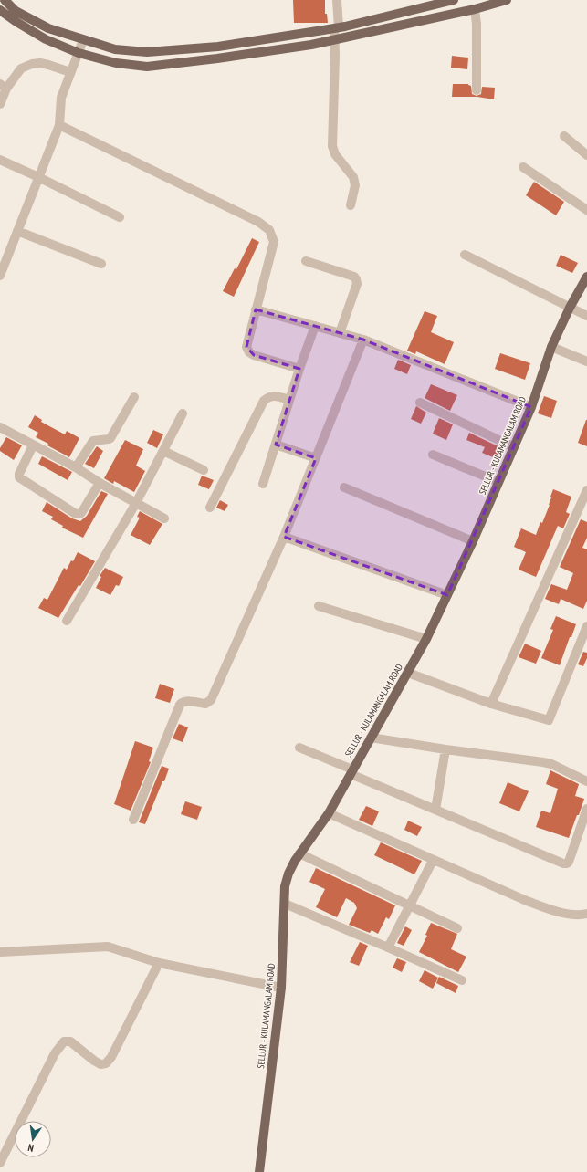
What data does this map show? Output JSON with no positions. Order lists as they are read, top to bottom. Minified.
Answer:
{"streets":{"main road":["SELLUR - KULAMANGALAM ROAD"]},"north":"bottom"}
